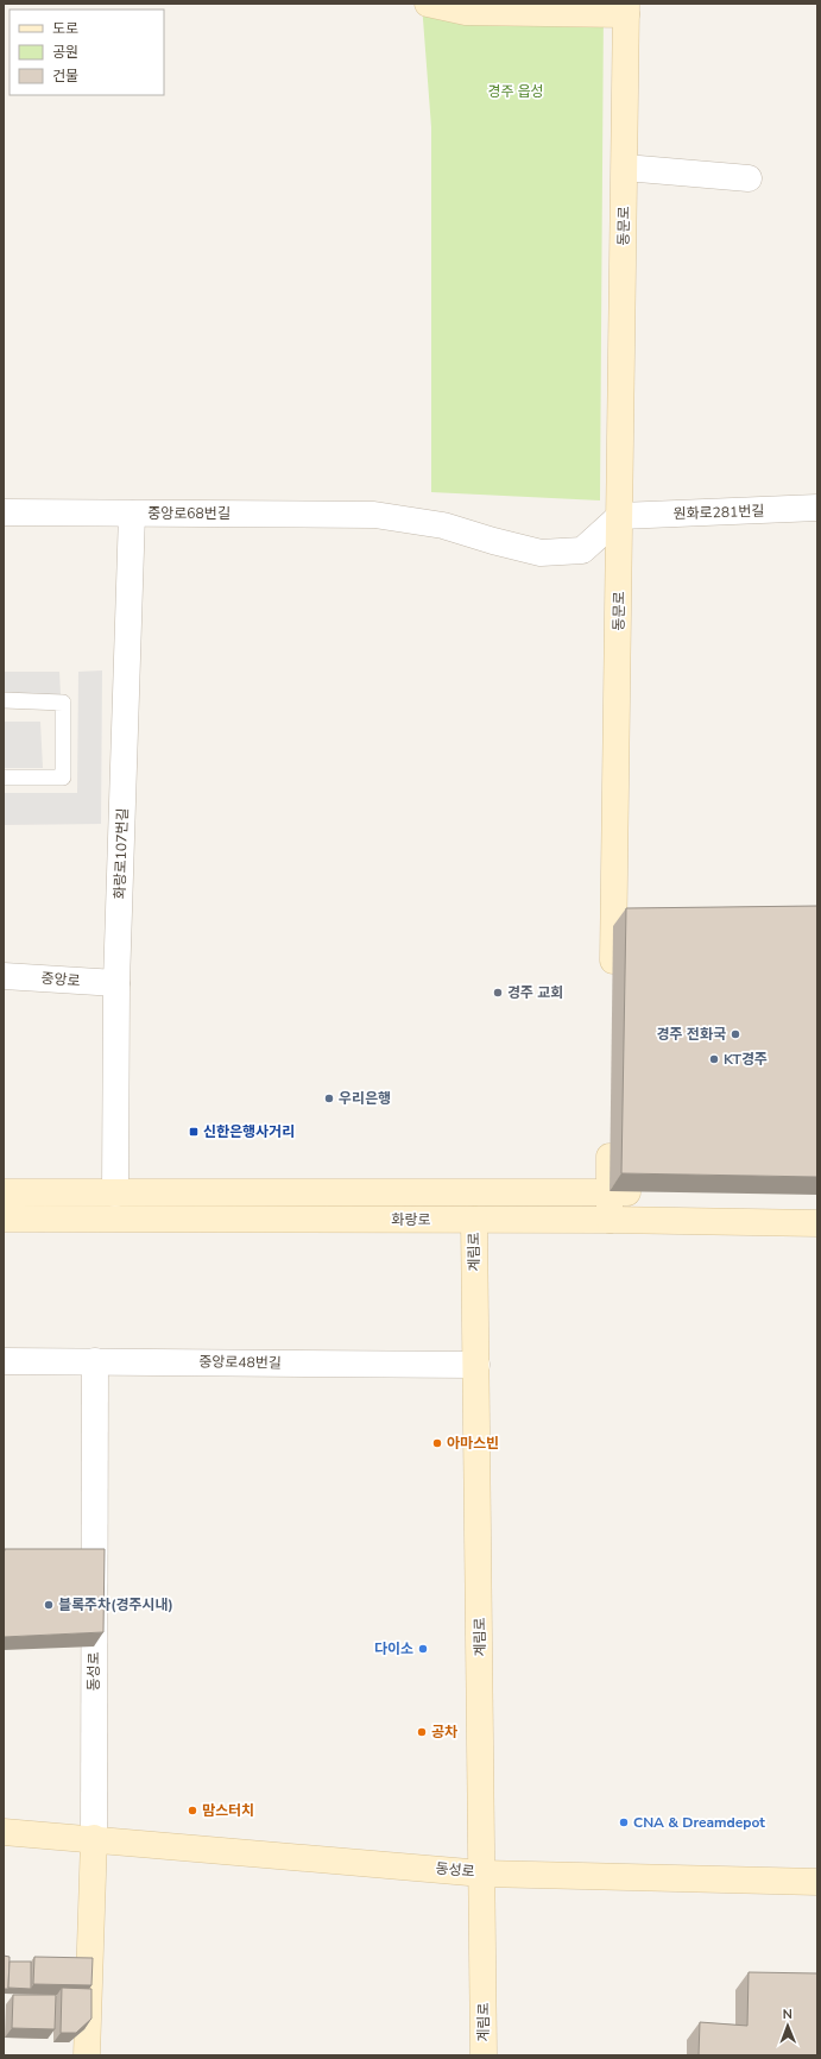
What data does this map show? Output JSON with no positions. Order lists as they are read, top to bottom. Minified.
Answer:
{"streets":{"street":["동문로","원화로281번길","중앙로68번길","화랑로107번길","중앙로","화랑로","계림로","중앙로48번길","동성로"]},"crossings":[["동문로","원화로281번길"],["동문로","중앙로68번길"],["원화로281번길","중앙로68번길"],["중앙로68번길","화랑로107번길"],["화랑로107번길","중앙로"],["화랑로107번길","화랑로"],["화랑로","계림로"],["계림로","중앙로48번길"],["계림로","동성로"],["중앙로48번길","동성로"]],"parks":["경주 읍성"],"places":{"other":["경주 교회","경주 전화국","KT경주","우리은행","아마스빈","블록주차(경주시내)","다이소","공차","맘스터치","CNA & Dreamdepot"],"transit":["신한은행사거리"]},"legend":["도로","공원","건물"],"north":"top"}
